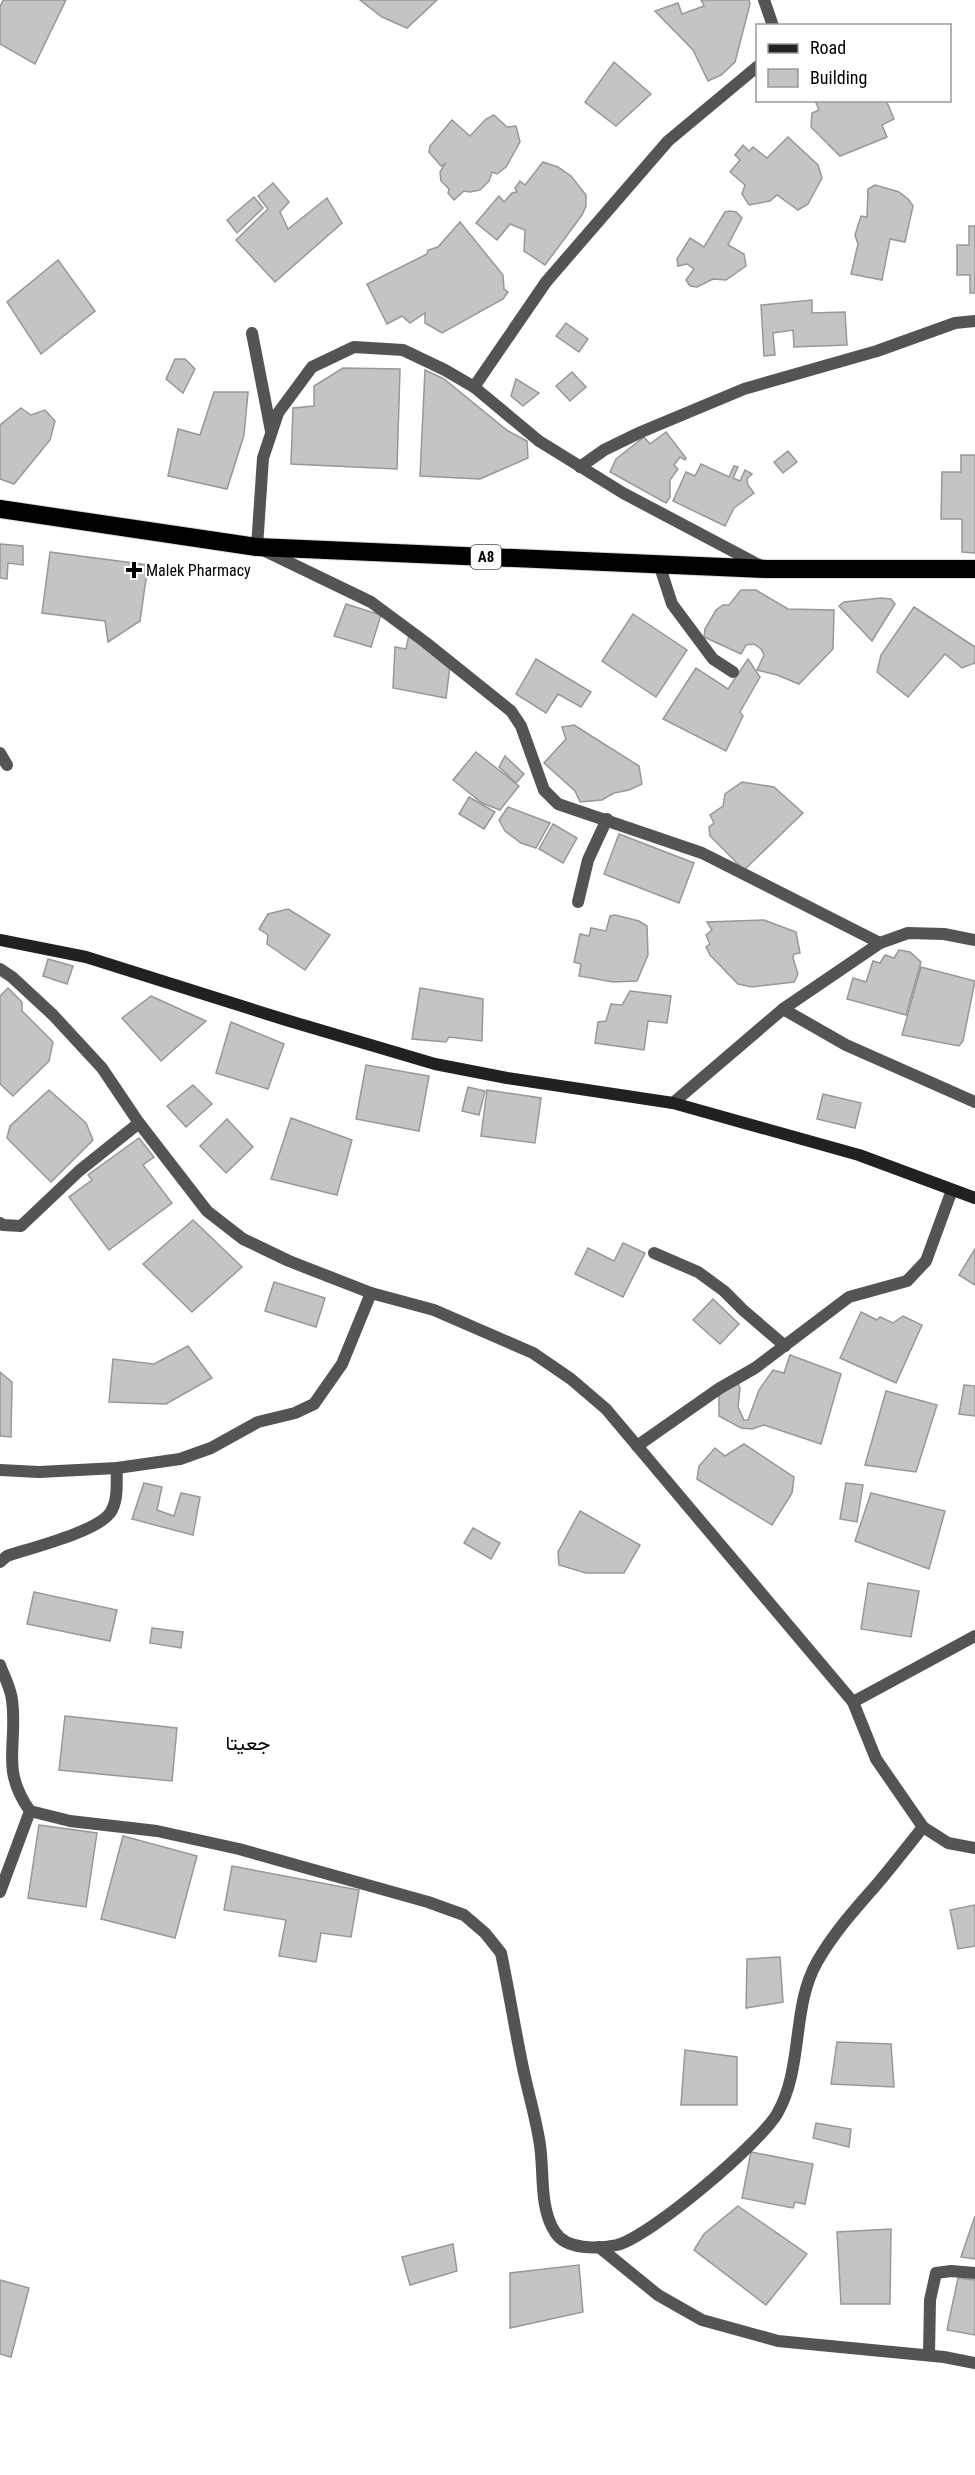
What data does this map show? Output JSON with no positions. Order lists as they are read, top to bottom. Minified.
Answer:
{"streets":{"highway":["A8"]},"districts":["جعيتا"],"places":{"health":["Malek Pharmacy"]},"legend":["Road","Building"]}
